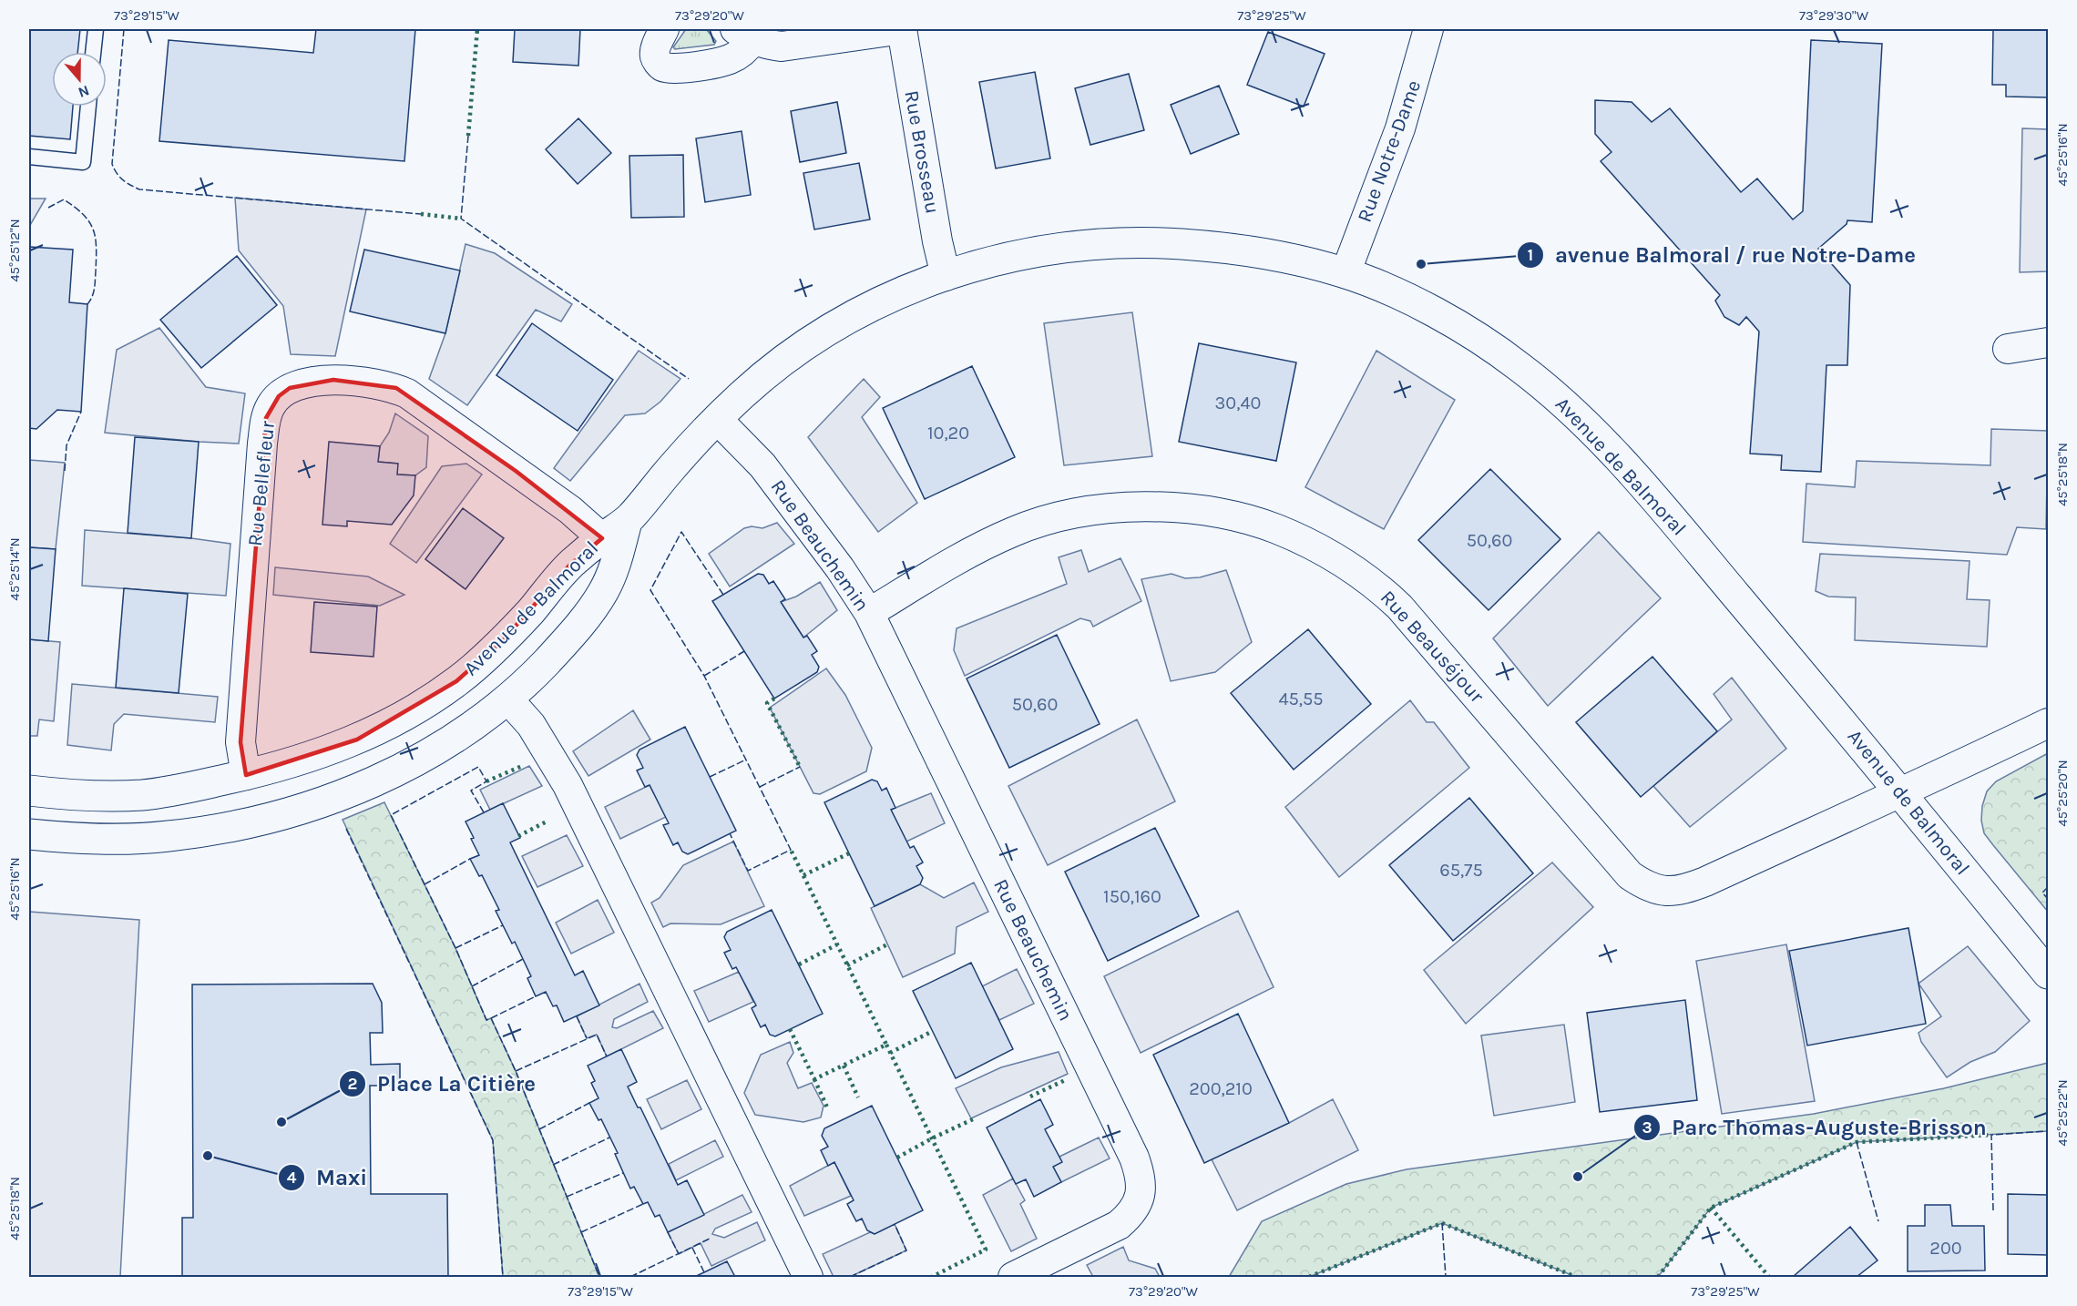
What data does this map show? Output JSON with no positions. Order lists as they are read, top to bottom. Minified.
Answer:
{"streets":{"street":["Rue Notre-Dame","Rue Brosseau","Avenue de Balmoral","Rue Bellefleur","Rue Beauchemin","Rue Beauséjour"]},"crossings":[["Rue Notre-Dame","Avenue de Balmoral"],["Rue Brosseau","Avenue de Balmoral"],["Avenue de Balmoral","Rue Bellefleur"],["Avenue de Balmoral","Rue Beauchemin"],["Avenue de Balmoral","Rue Beauséjour"],["Rue Beauchemin","Rue Beauséjour"]],"places":["avenue Balmoral / rue Notre-Dame","Place La Citière","Maxi","Parc Thomas-Auguste-Brisson"],"house_numbers":["30,40","10,20","50,60","45,55","50,60","65,75","150,160","200,210","200"],"north":"bottom","coordinates":["73°29'15\"W","73°29'20\"W","73°29'25\"W","73°29'30\"W","45°25'16\"N","45°25'12\"N","45°25'18\"N","45°25'14\"N","45°25'20\"N","45°25'22\"N"]}
